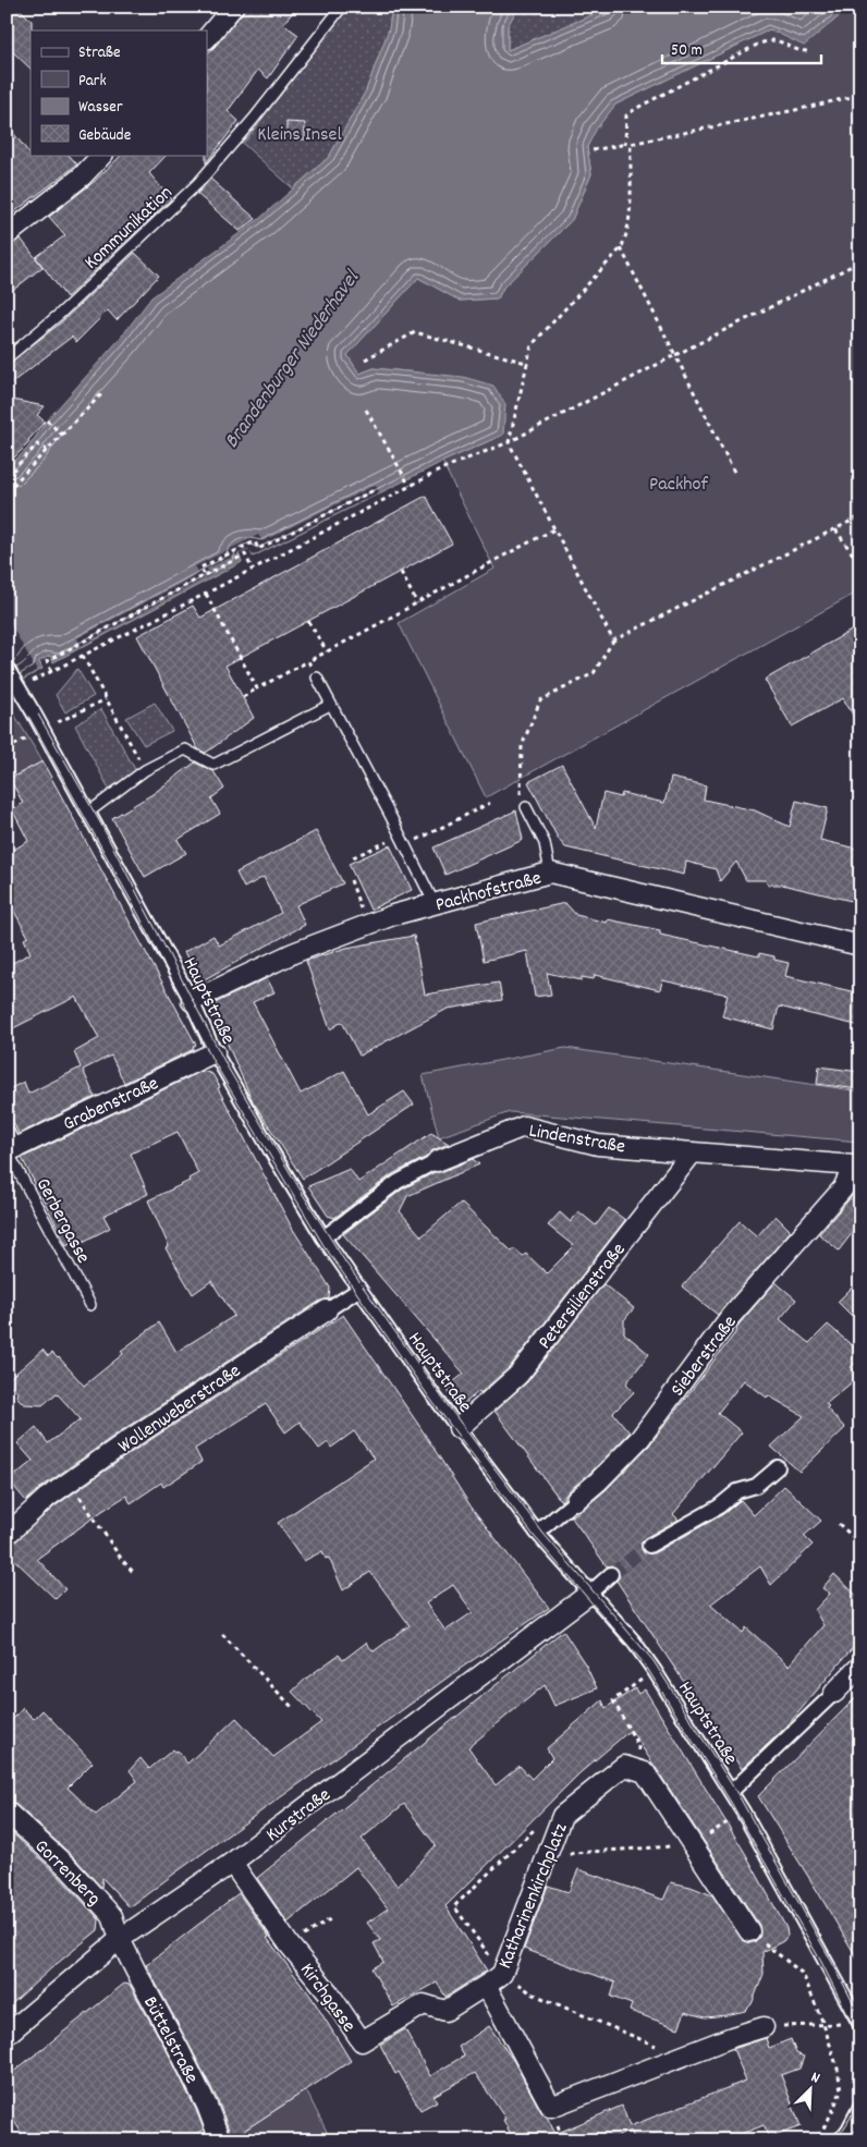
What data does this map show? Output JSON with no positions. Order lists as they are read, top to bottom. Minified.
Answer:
{"streets":{"street":["Packhofstraße","Hauptstraße","Grabenstraße","Lindenstraße","Petersilienstraße","Sieberstraße","Wollenweberstraße","Kurstraße","Gorrenberg","Katharinenkirchplatz","Kirchgasse","Büttelstraße"],"lane":["Kommunikation","Gerbergasse"]},"crossings":[["Packhofstraße","Hauptstraße"],["Hauptstraße","Grabenstraße"],["Hauptstraße","Lindenstraße"],["Hauptstraße","Petersilienstraße"],["Hauptstraße","Sieberstraße"],["Hauptstraße","Wollenweberstraße"],["Hauptstraße","Kurstraße"],["Grabenstraße","Gerbergasse"],["Lindenstraße","Petersilienstraße"],["Lindenstraße","Sieberstraße"],["Kurstraße","Gorrenberg"],["Kurstraße","Kirchgasse"],["Kurstraße","Büttelstraße"],["Gorrenberg","Büttelstraße"],["Katharinenkirchplatz","Kirchgasse"]],"water":["Brandenburger Niederhavel"],"parks":["Kleins Insel","Packhof"],"legend":["Straße","Park","Wasser","Gebäude"],"scale_bar":"50 m","north":"top right"}
